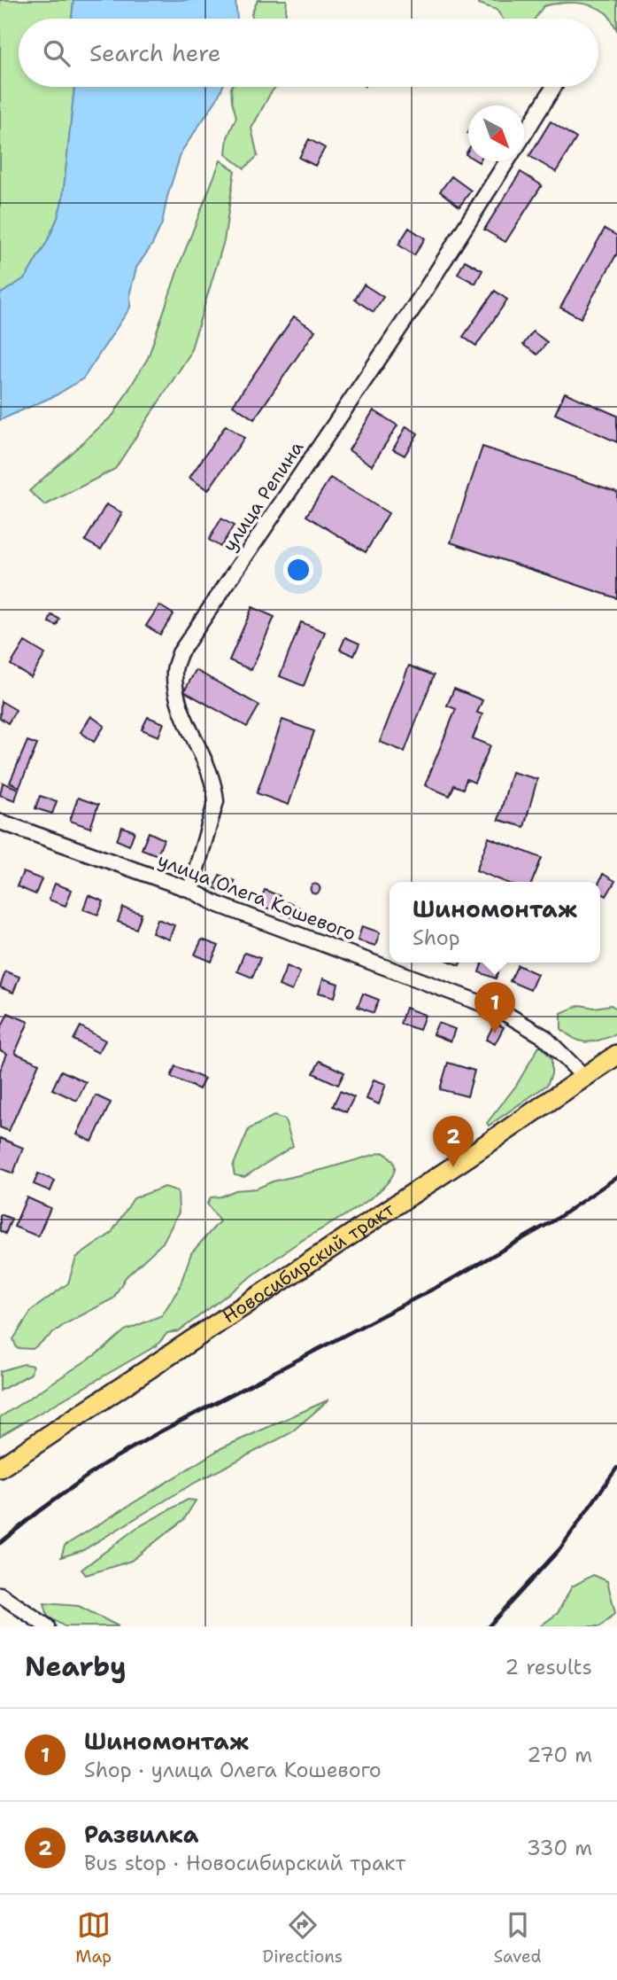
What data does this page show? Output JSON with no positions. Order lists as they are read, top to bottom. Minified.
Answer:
{"streets":{"main road":["Новосибирский тракт"],"street":["улица Репина","улица Олега Кошевого"]},"crossings":[["улица Репина","улица Олега Кошевого"],["улица Олега Кошевого","Новосибирский тракт"]],"north":"bottom right","page":{"search":"Search here","popup":["Шиномонтаж","Shop"],"pins":["1","2"],"heading":["Nearby","2 results"],"list":[{"mark":"1","name":"Шиномонтаж","note":"Shop · улица Олега Кошевого","value":"270 m"},{"mark":"2","name":"Развилка","note":"Bus stop · Новосибирский тракт","value":"330 m"}],"nav":["Map","Directions","Saved"]}}
